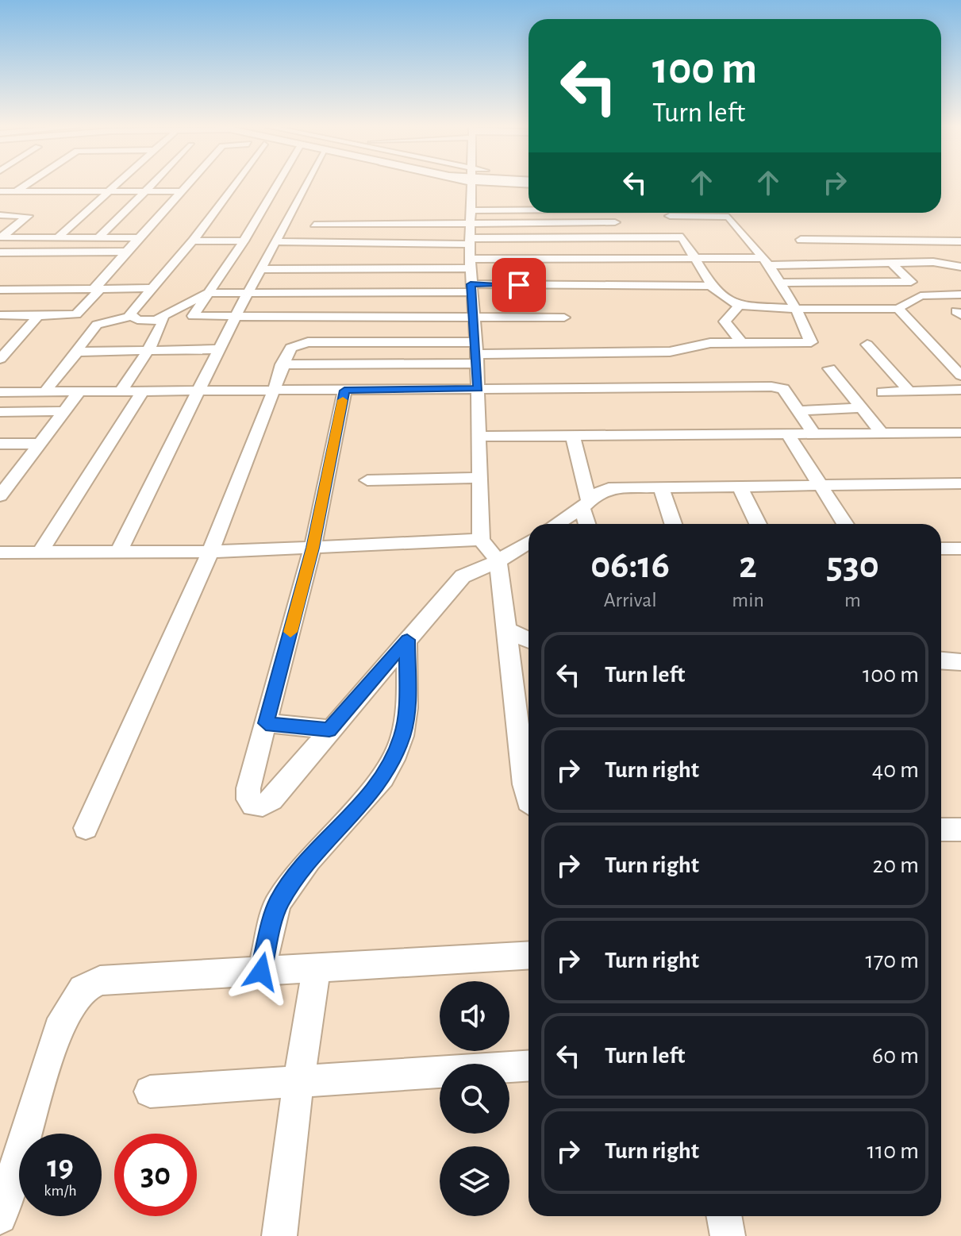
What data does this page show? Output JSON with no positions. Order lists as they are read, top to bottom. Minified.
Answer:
{"page":{"turn":["100 m","Turn left"],"eta":["06:16","Arrival","2","min","530","m"],"list":[{"name":"Turn left","value":"100 m"},{"name":"Turn right","value":"40 m"},{"name":"Turn right","value":"20 m"},{"name":"Turn right","value":"170 m"},{"name":"Turn left","value":"60 m"},{"name":"Turn right","value":"110 m"}],"speed":"19 km/h","limit":"30"}}
